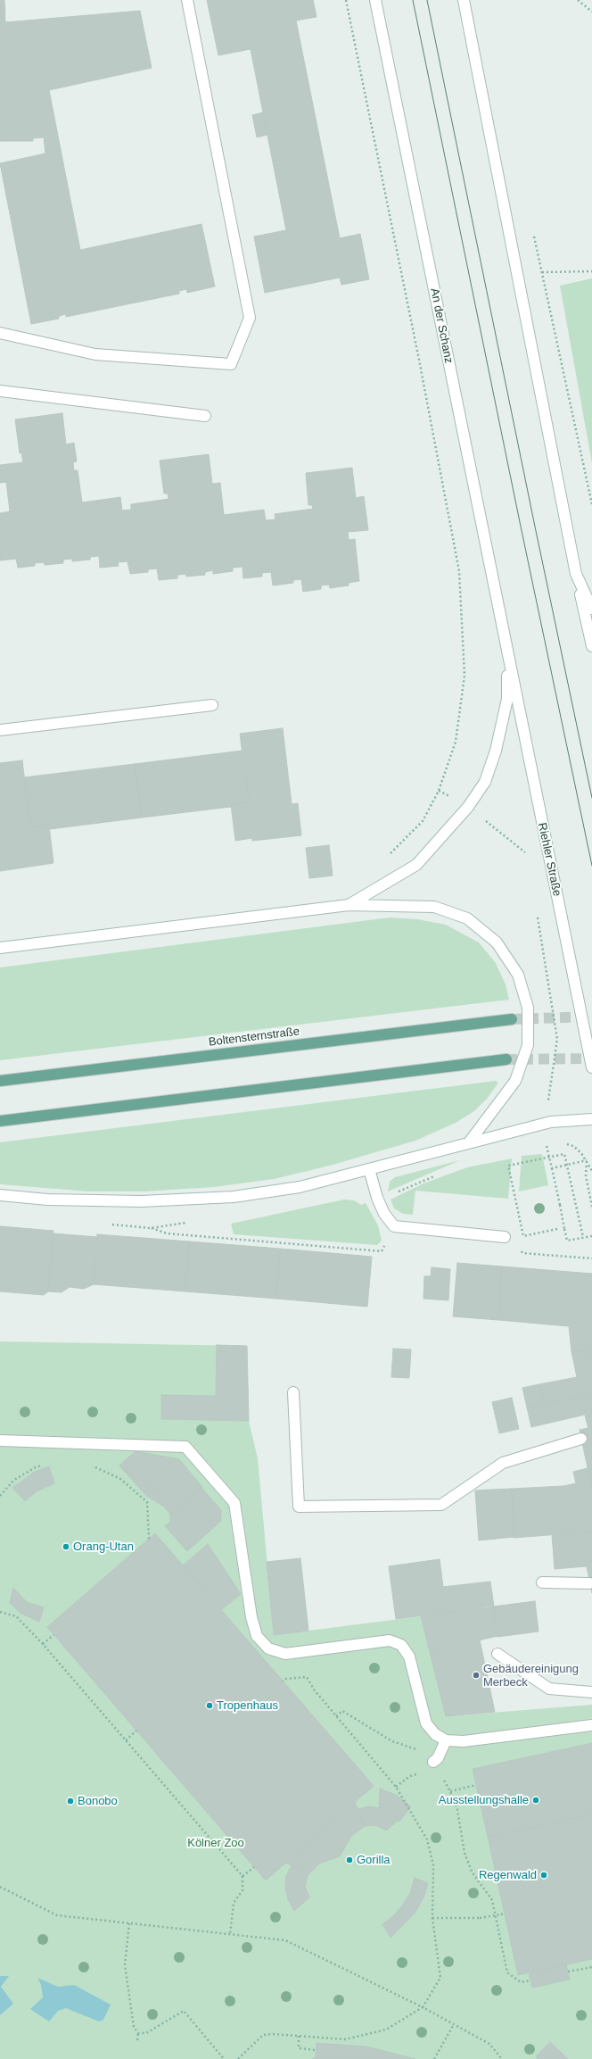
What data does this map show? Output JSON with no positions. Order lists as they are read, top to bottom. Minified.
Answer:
{"streets":{"main road":["An der Schanz","Riehler Straße","Boltensternstraße"]},"crossings":[["An der Schanz","Riehler Straße"]],"parks":["Kölner Zoo"],"places":["Orang-Utan","Gebäudereinigung Merbeck","Tropenhaus","Ausstellungshalle","Bonobo","Gorilla","Regenwald"]}
